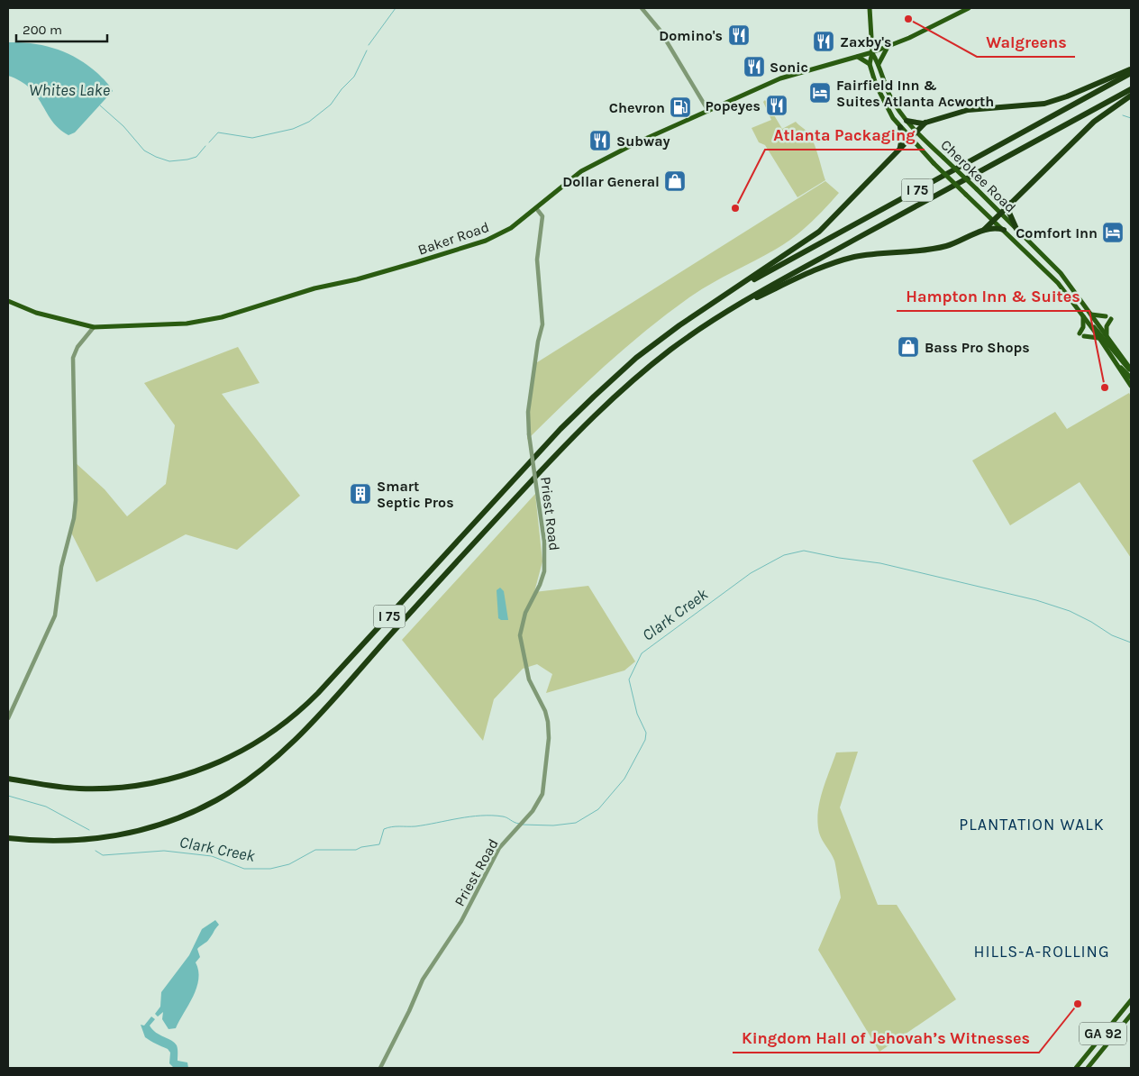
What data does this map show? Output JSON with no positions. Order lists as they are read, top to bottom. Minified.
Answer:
{"streets":{"highway":["I 75"],"main road":["Cherokee Road","Baker Road","GA 92"],"street":["Priest Road"]},"crossings":[["Cherokee Road","Baker Road"],["Baker Road","Priest Road"]],"districts":["PLANTATION WALK","HILLS-A-ROLLING"],"water":["Whites Lake","Clark Creek"],"places":{"other":["Walgreens","Atlanta Packaging","Hampton Inn & Suites","Kingdom Hall of Jehovah’s Witnesses"],"restaurant":["Domino's","Zaxby's","Sonic","Popeyes","Subway"],"hotel":["Fairfield Inn & Suites Atlanta Acworth","Comfort Inn"],"fuel station":["Chevron"],"shop":["Dollar General","Bass Pro Shops"],"building":["Smart Septic Pros"]},"scale_bar":"200 m"}
